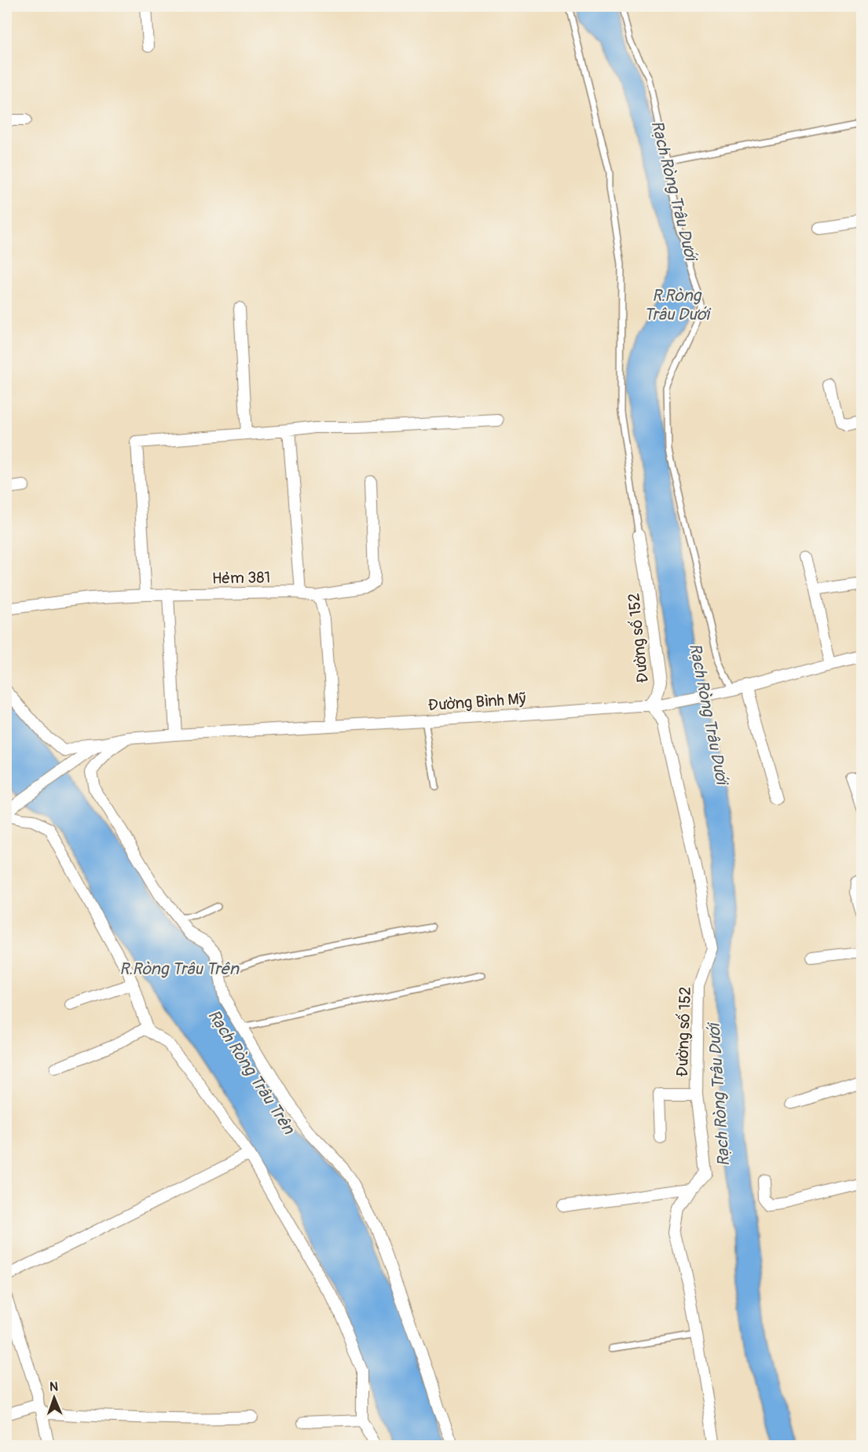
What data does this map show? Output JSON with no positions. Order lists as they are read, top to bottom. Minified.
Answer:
{"streets":{"street":["Hẻm 381","Đường số 152","Đường Bình Mỹ"]},"crossings":[["Đường số 152","Đường Bình Mỹ"]],"water":["Rạch Ròng Trâu Dưới","R.Ròng Trâu Dưới","R.Ròng Trâu Trên","Rạch Ròng Trâu Trên"],"north":"top"}
